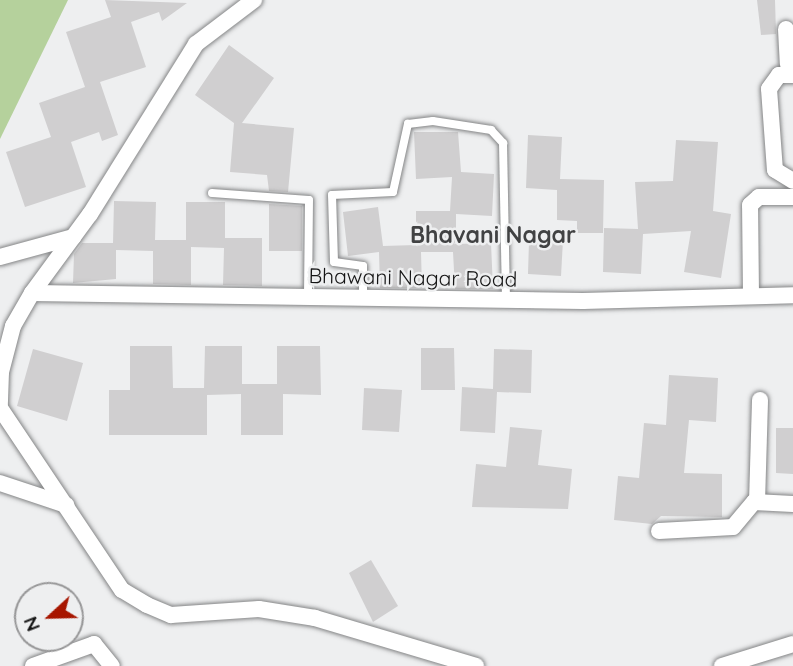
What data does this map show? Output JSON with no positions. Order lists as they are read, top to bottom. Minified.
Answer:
{"streets":{"street":["Bhawani Nagar Road"]},"districts":["Bhavani Nagar"],"north":"left"}
